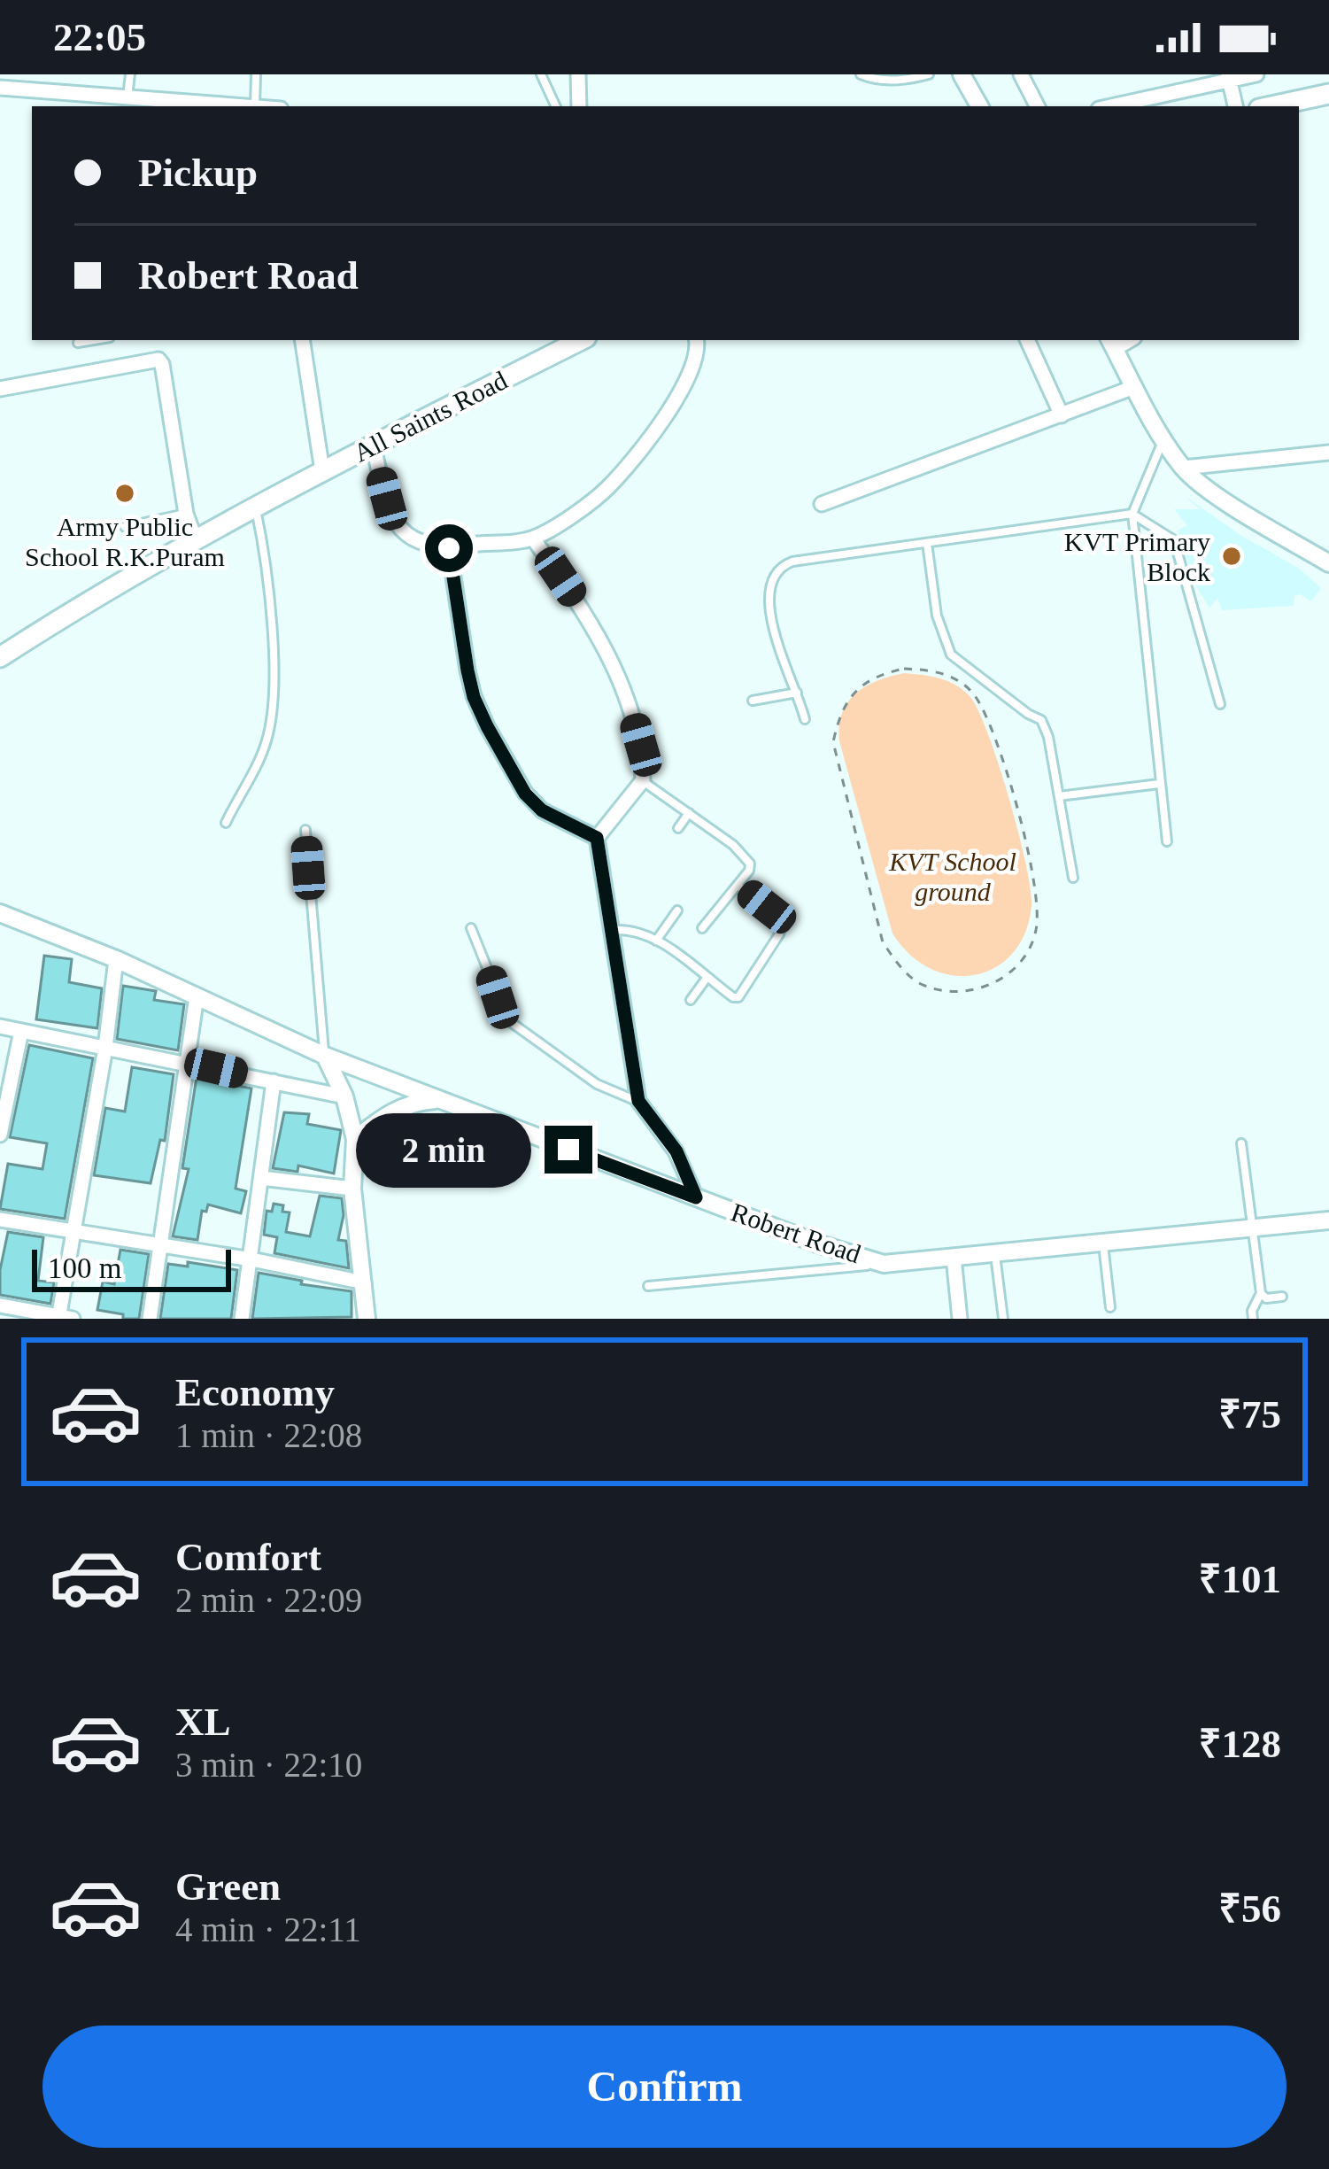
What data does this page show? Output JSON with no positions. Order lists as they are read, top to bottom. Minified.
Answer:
{"streets":{"main road":["All Saints Road"],"street":["Robert Road"]},"parks":["KVT School ground"],"places":["Army Public School R.K.Puram","KVT Primary Block"],"scale_bar":"100 m","page":{"status":"22:05","banner":["Pickup","Robert Road"],"bubble":"2 min","scale":"100 m","list":[{"name":"Economy","note":"1 min · 22:08","value":"₹75"},{"name":"Comfort","note":"2 min · 22:09","value":"₹101"},{"name":"XL","note":"3 min · 22:10","value":"₹128"},{"name":"Green","note":"4 min · 22:11","value":"₹56"}],"buttons":"Confirm"}}
